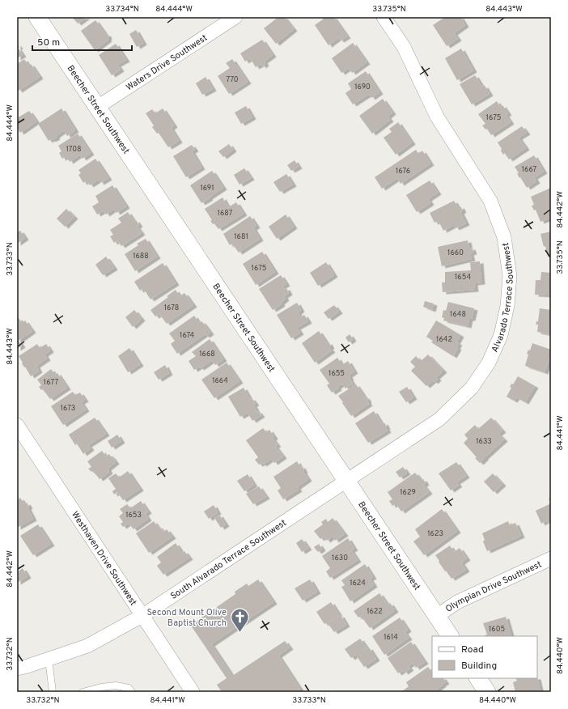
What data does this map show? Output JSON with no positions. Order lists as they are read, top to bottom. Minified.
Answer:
{"streets":{"street":["Waters Drive Southwest","Beecher Street Southwest","Alvarado Terrace Southwest","Westhaven Drive Southwest","South Alvarado Terrace Southwest","Olympian Drive Southwest"]},"crossings":[["Waters Drive Southwest","Beecher Street Southwest"],["Beecher Street Southwest","Alvarado Terrace Southwest"],["Beecher Street Southwest","South Alvarado Terrace Southwest"],["Beecher Street Southwest","Olympian Drive Southwest"],["Alvarado Terrace Southwest","South Alvarado Terrace Southwest"],["Westhaven Drive Southwest","South Alvarado Terrace Southwest"]],"places":{"church":["Second Mount Olive Baptist Church"]},"house_numbers":["770","1690","1675","1708","1667","1676","1691","1687","1681","1660","1688","1675","1654","1678","1648","1674","1642","1668","1655","1664","1677","1673","1633","1629","1653","1623","1630","1624","1622","1605","1614"],"legend":["Road","Building"],"scale_bar":"50 m","coordinates":["33.734°N","84.444°W","33.735°N","84.443°W","84.442°W","33.733°N","84.441°W","33.732°N","84.440°W"]}
